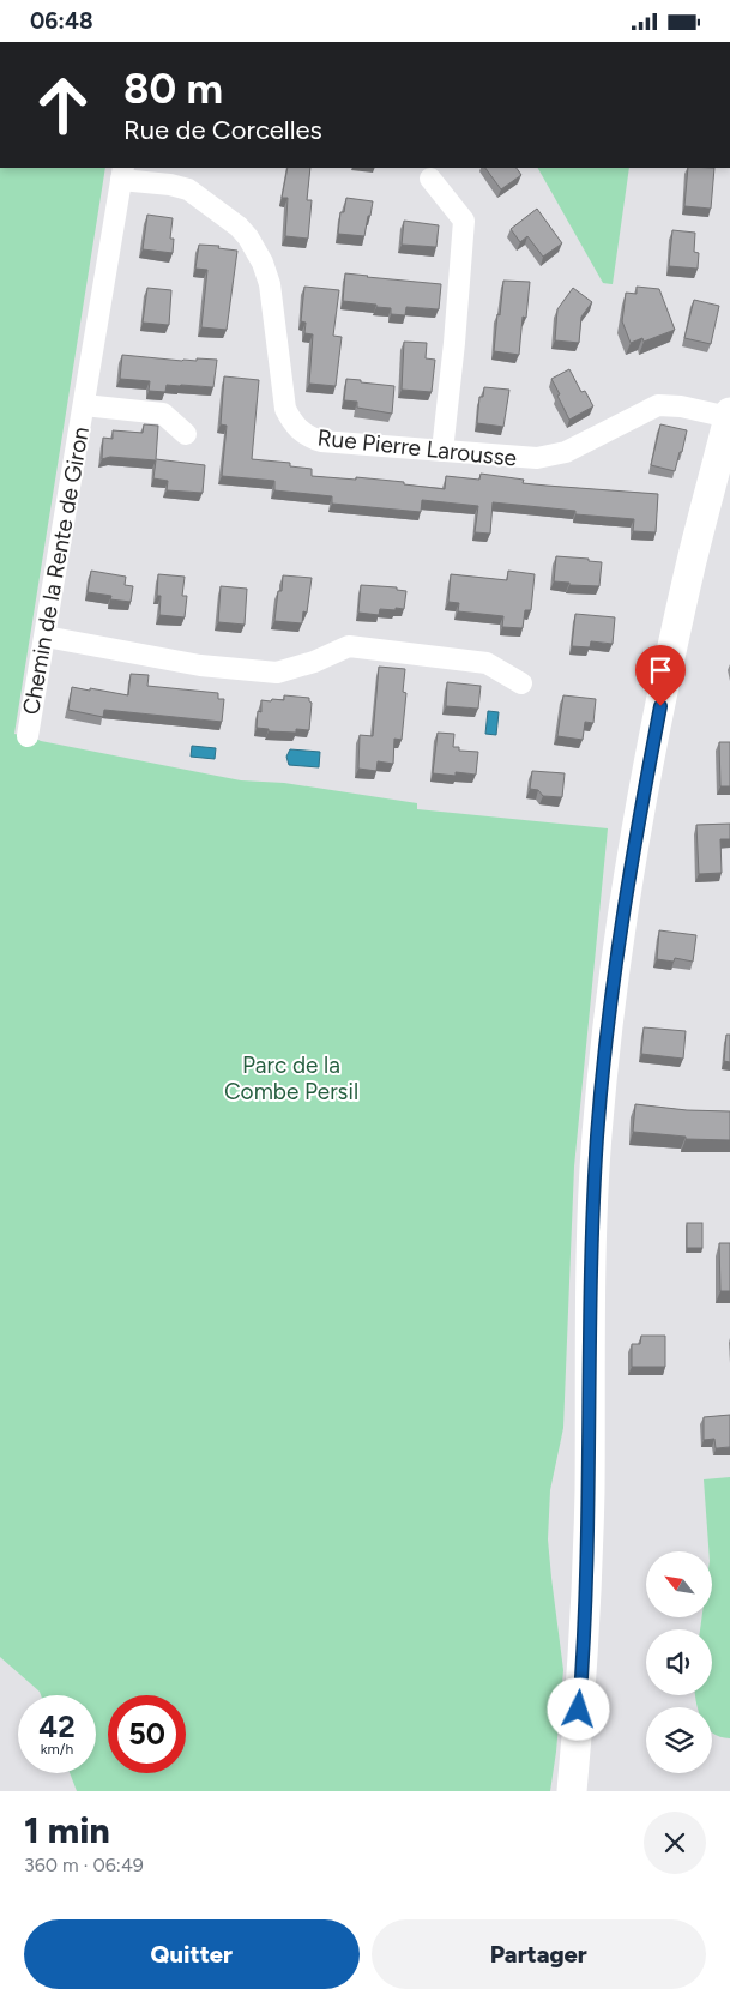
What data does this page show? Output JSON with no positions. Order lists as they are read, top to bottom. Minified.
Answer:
{"streets":{"street":["Rue Pierre Larousse","Chemin de la Rente de Giron"]},"crossings":[["Rue Pierre Larousse","Chemin de la Rente de Giron"]],"parks":["Parc de la Combe Persil"],"north":"top left","page":{"status":"06:48","turn":["80 m","Rue de Corcelles"],"speed":"42 km/h","limit":"50","heading":["1 min","360 m · 06:49"],"buttons":["Quitter","Partager"]}}
